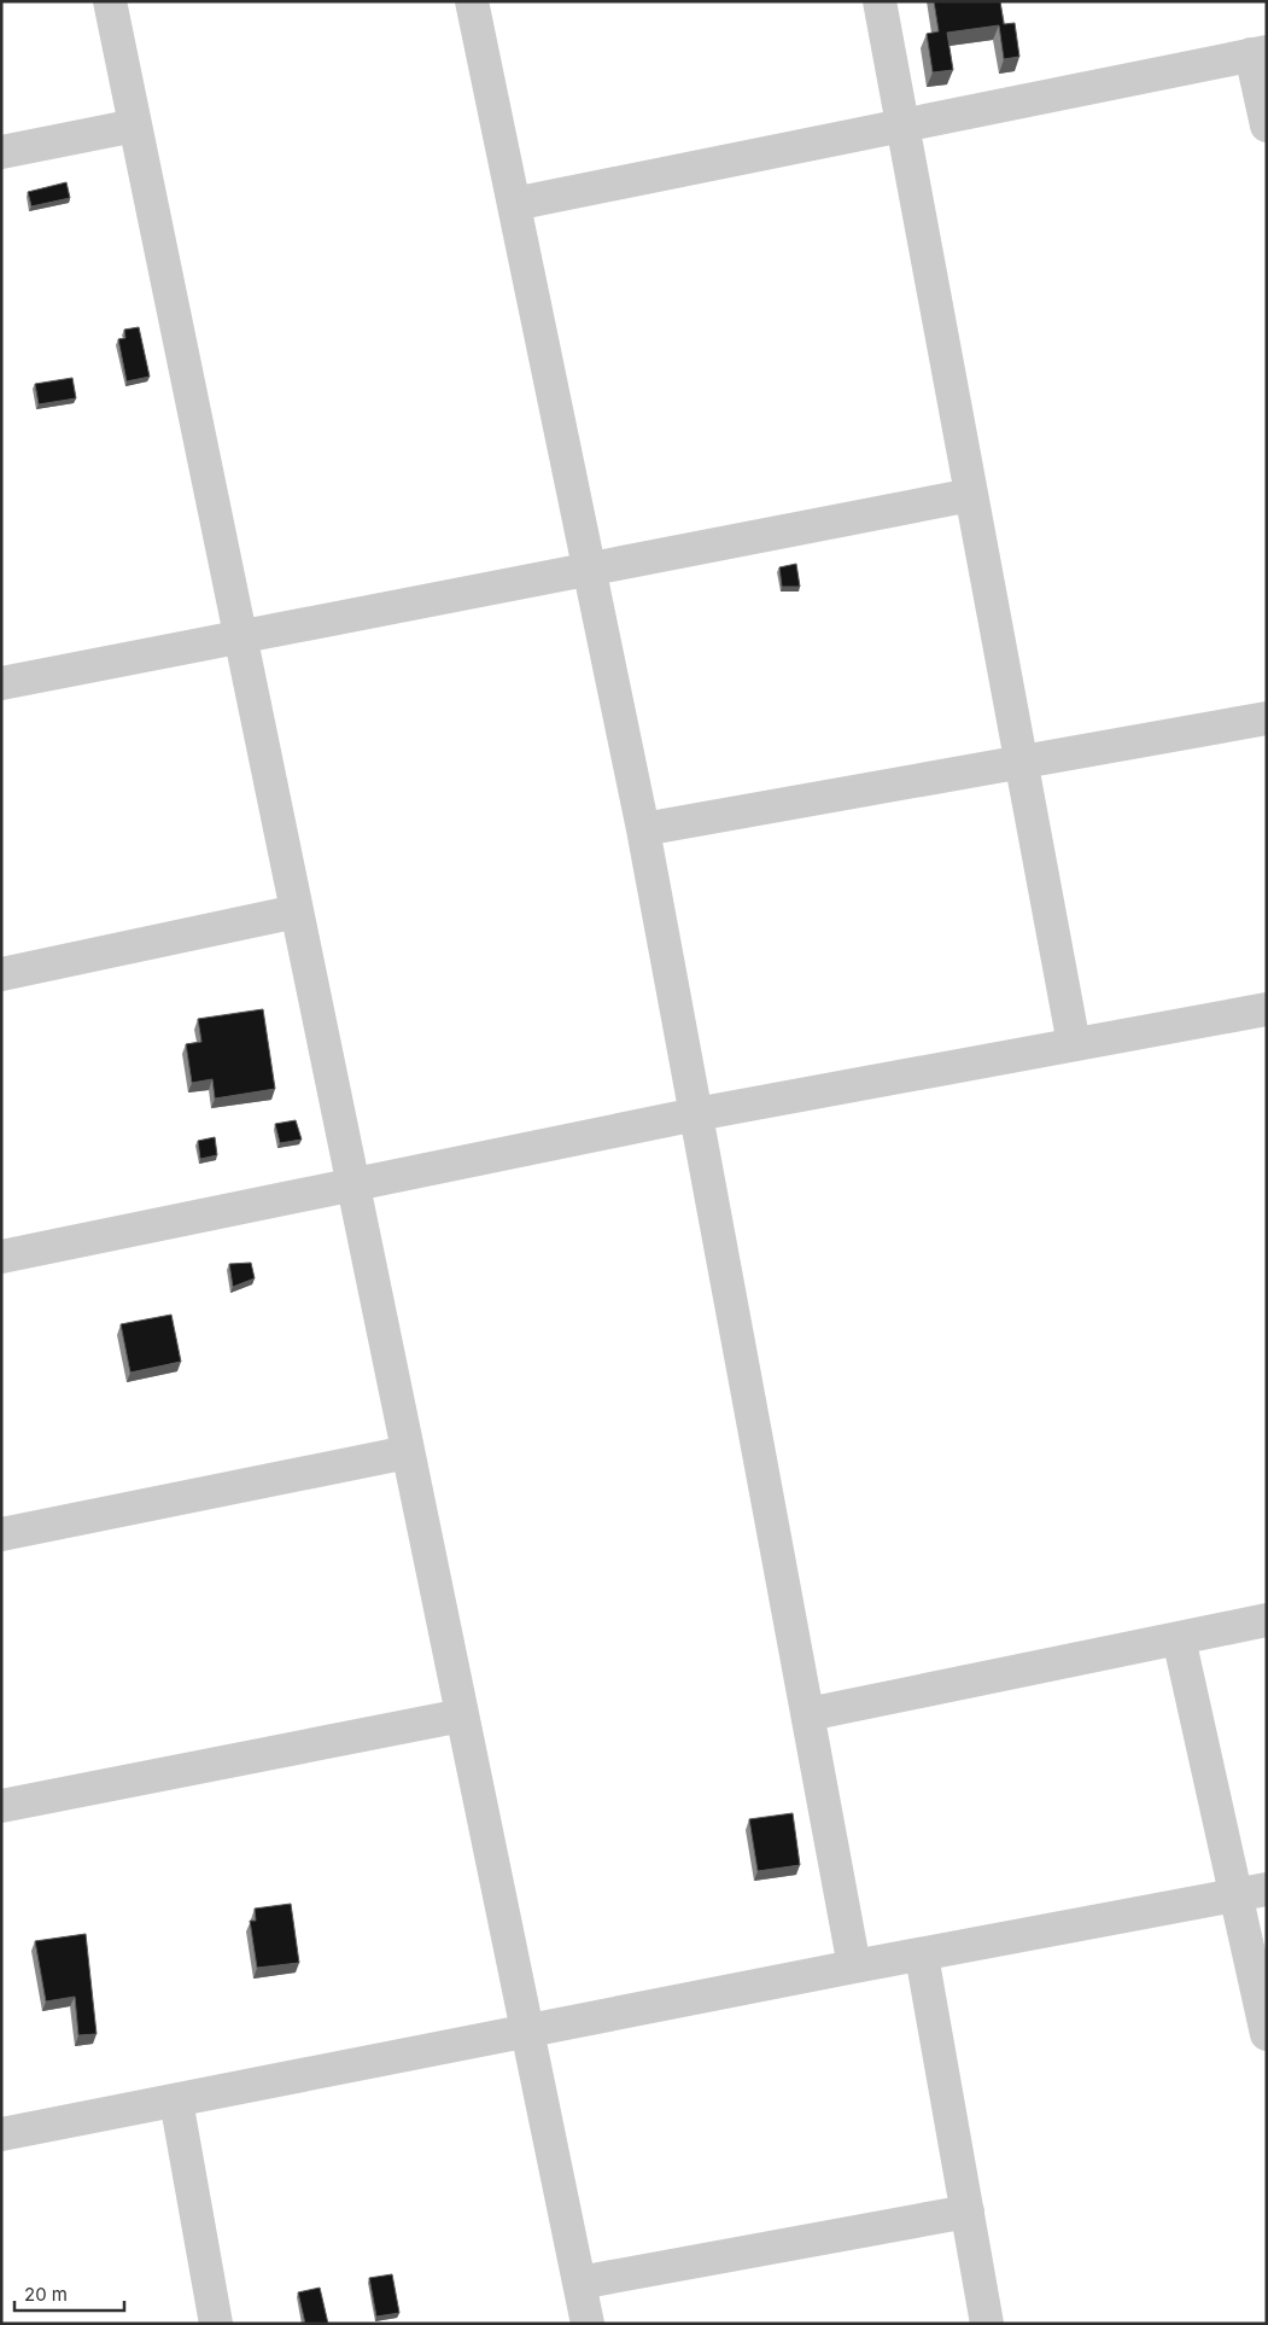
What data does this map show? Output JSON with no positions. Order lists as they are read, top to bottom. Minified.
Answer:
{"scale_bar":"20 m"}
